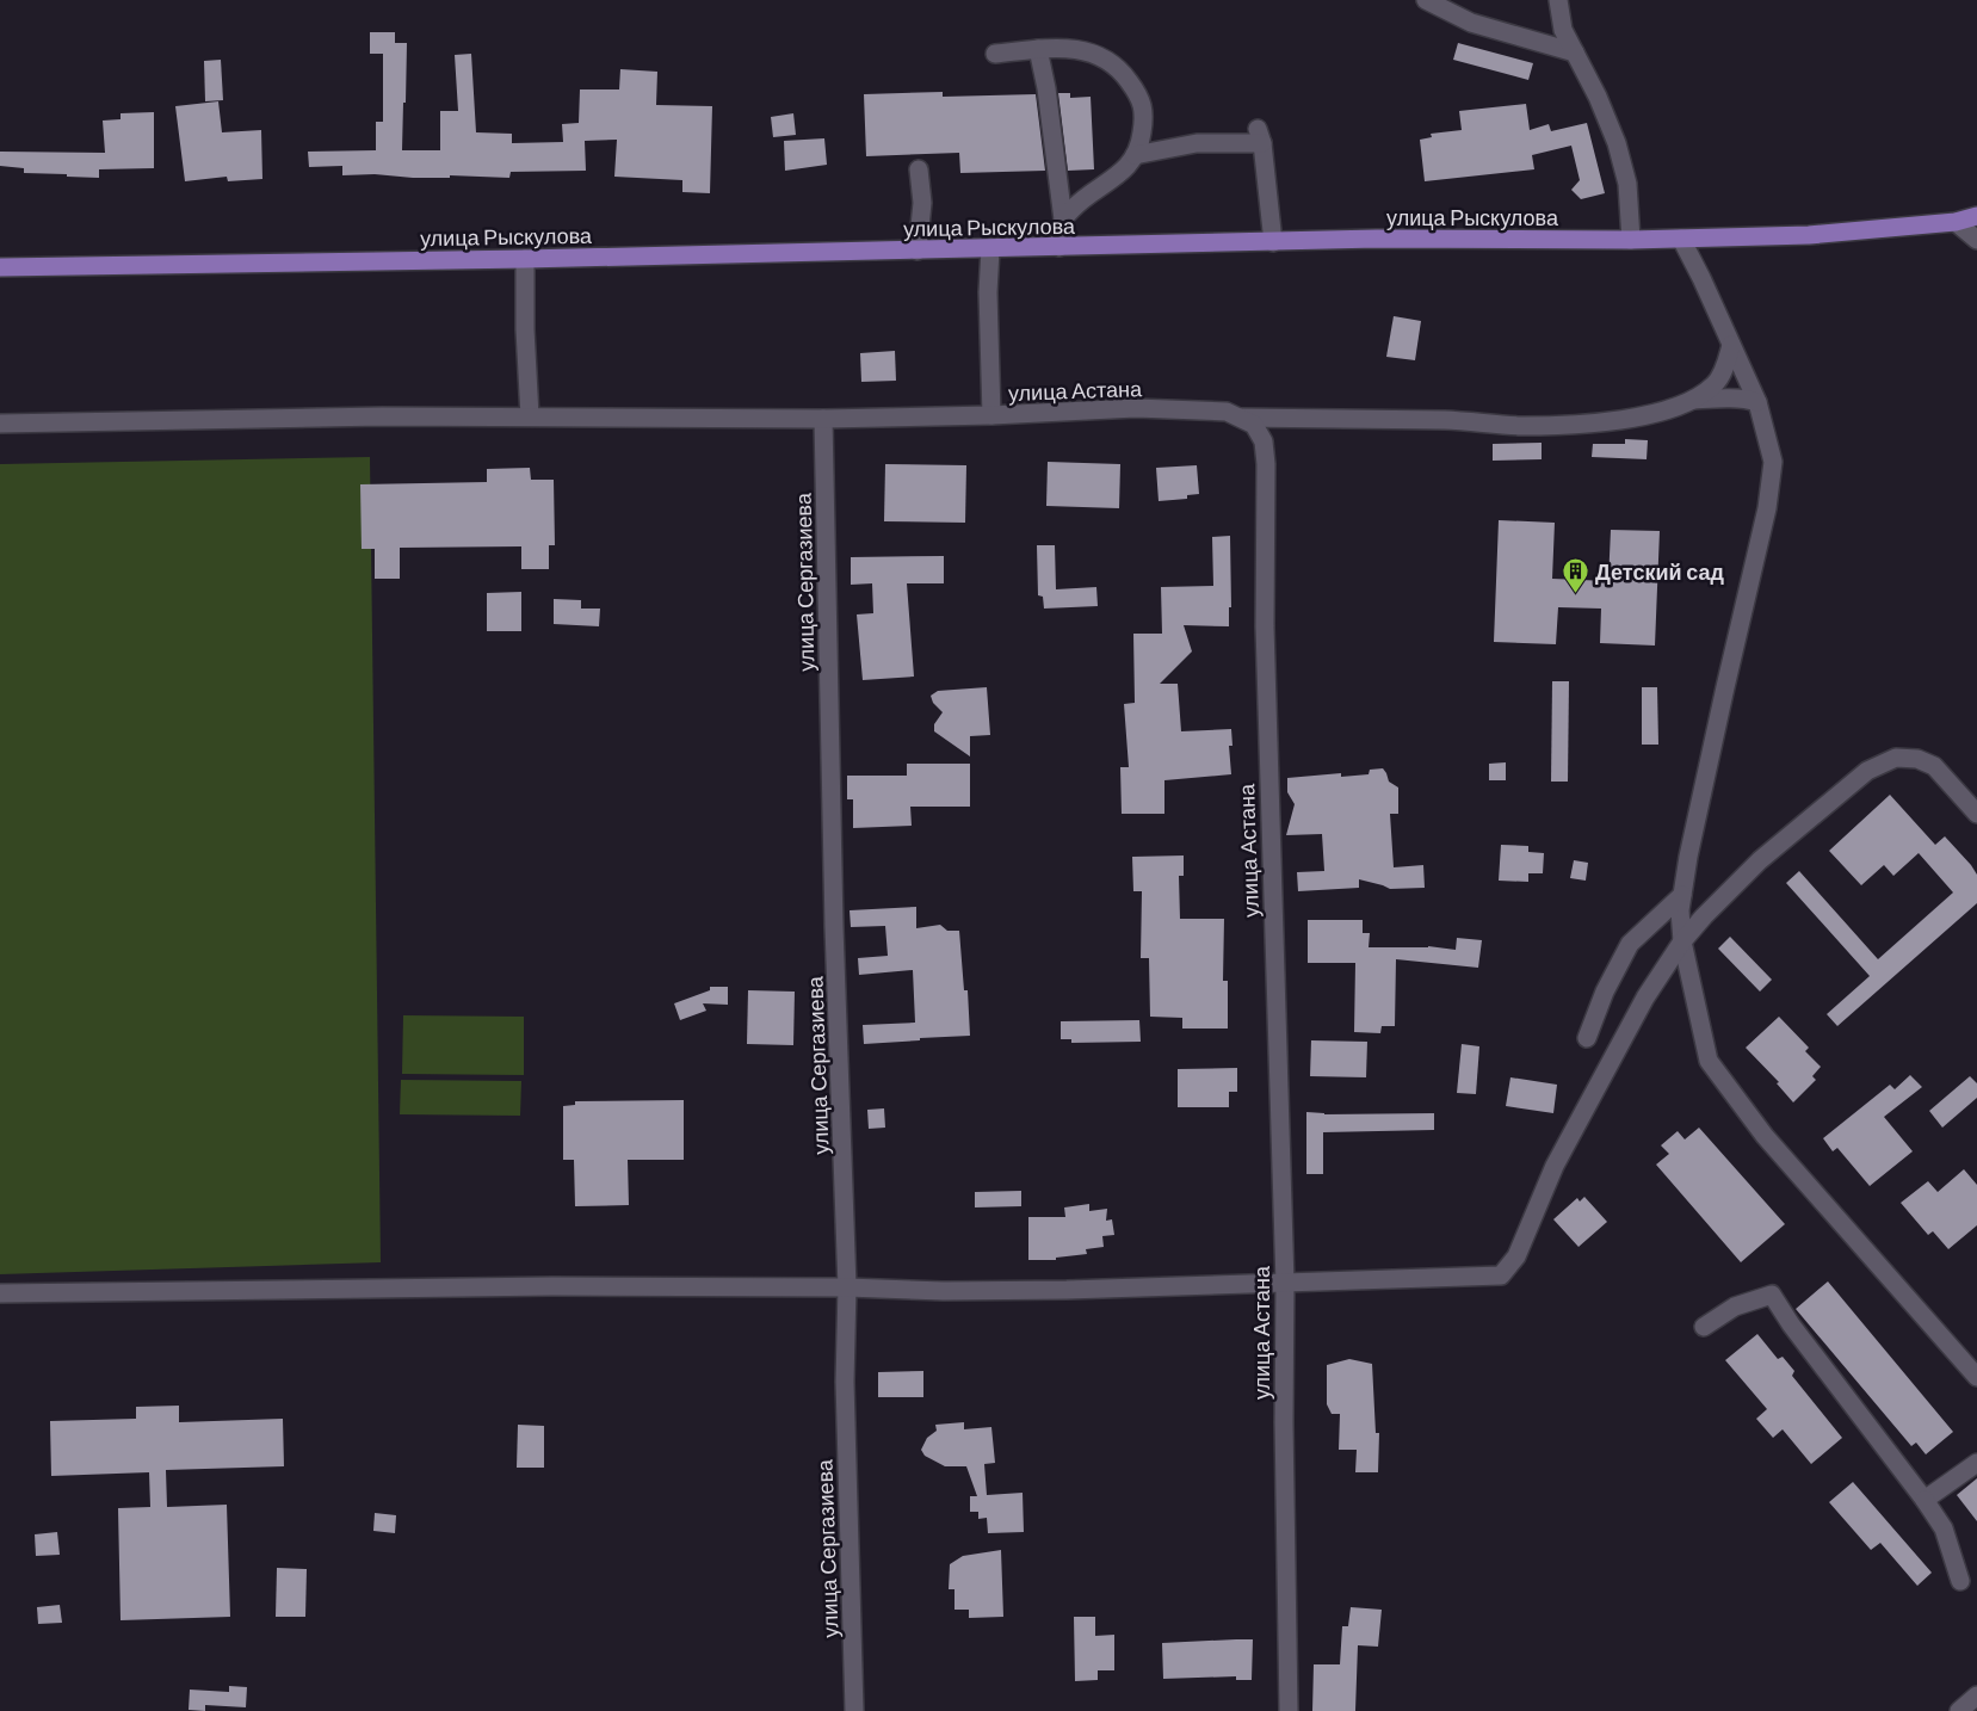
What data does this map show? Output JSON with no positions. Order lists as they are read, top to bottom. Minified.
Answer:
{"streets":{"main road":["улица Рыскулова"],"street":["улица Астана","улица Сергазиева"]},"crossings":[["улица Астана","улица Сергазиева"]],"places":{"building":["Детский сад"]}}
